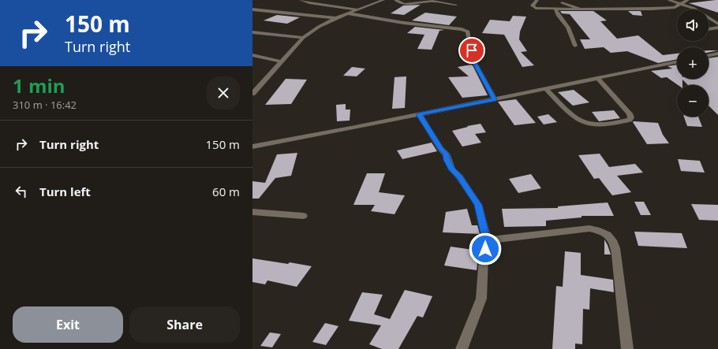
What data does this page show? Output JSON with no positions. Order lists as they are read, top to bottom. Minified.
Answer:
{"page":{"turn":["150 m","Turn right"],"map_buttons":["+","−"],"heading":["1 min","310 m · 16:42"],"list":[{"name":"Turn right","value":"150 m"},{"name":"Turn left","value":"60 m"}],"buttons":["Exit","Share"]}}
